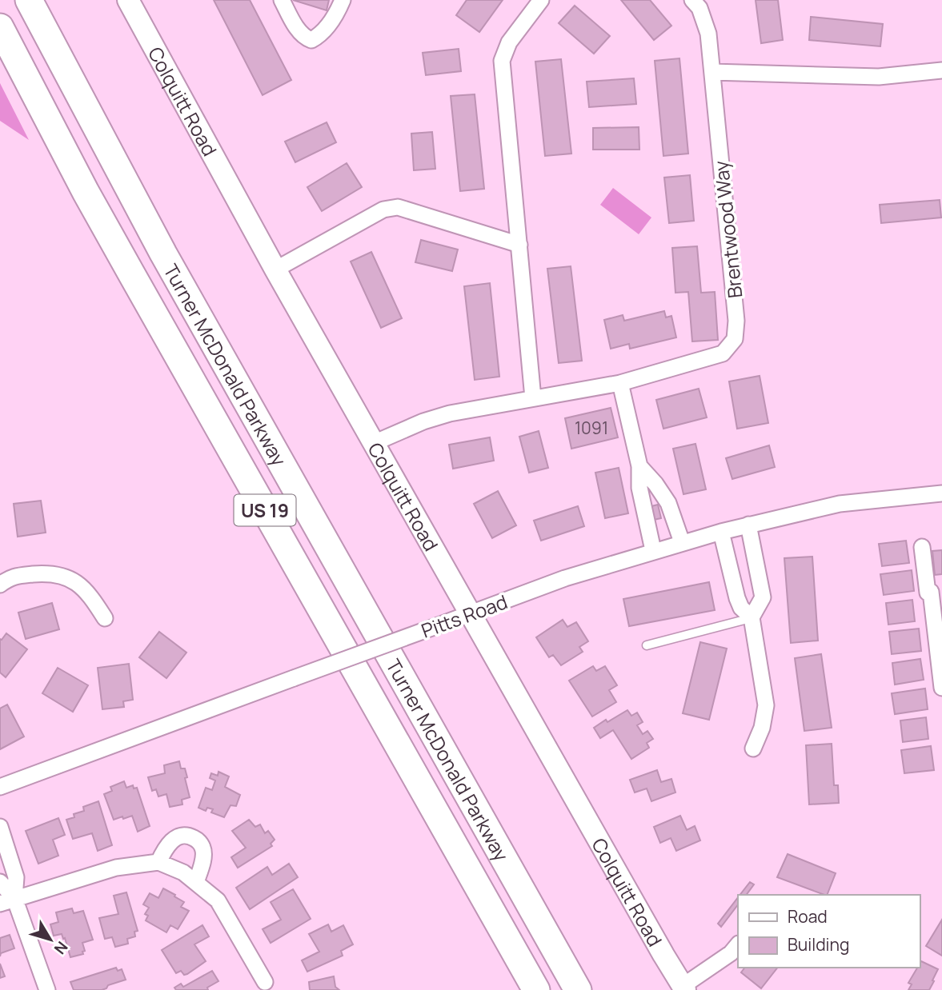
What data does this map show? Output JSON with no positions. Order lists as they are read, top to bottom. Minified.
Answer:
{"streets":{"highway":["Turner McDonald Parkway","US 19"],"street":["Colquitt Road","Brentwood Way","Pitts Road"]},"crossings":[["Colquitt Road","Brentwood Way"],["Colquitt Road","Pitts Road"]],"house_numbers":["1091"],"legend":["Road","Building"],"north":"bottom right"}
